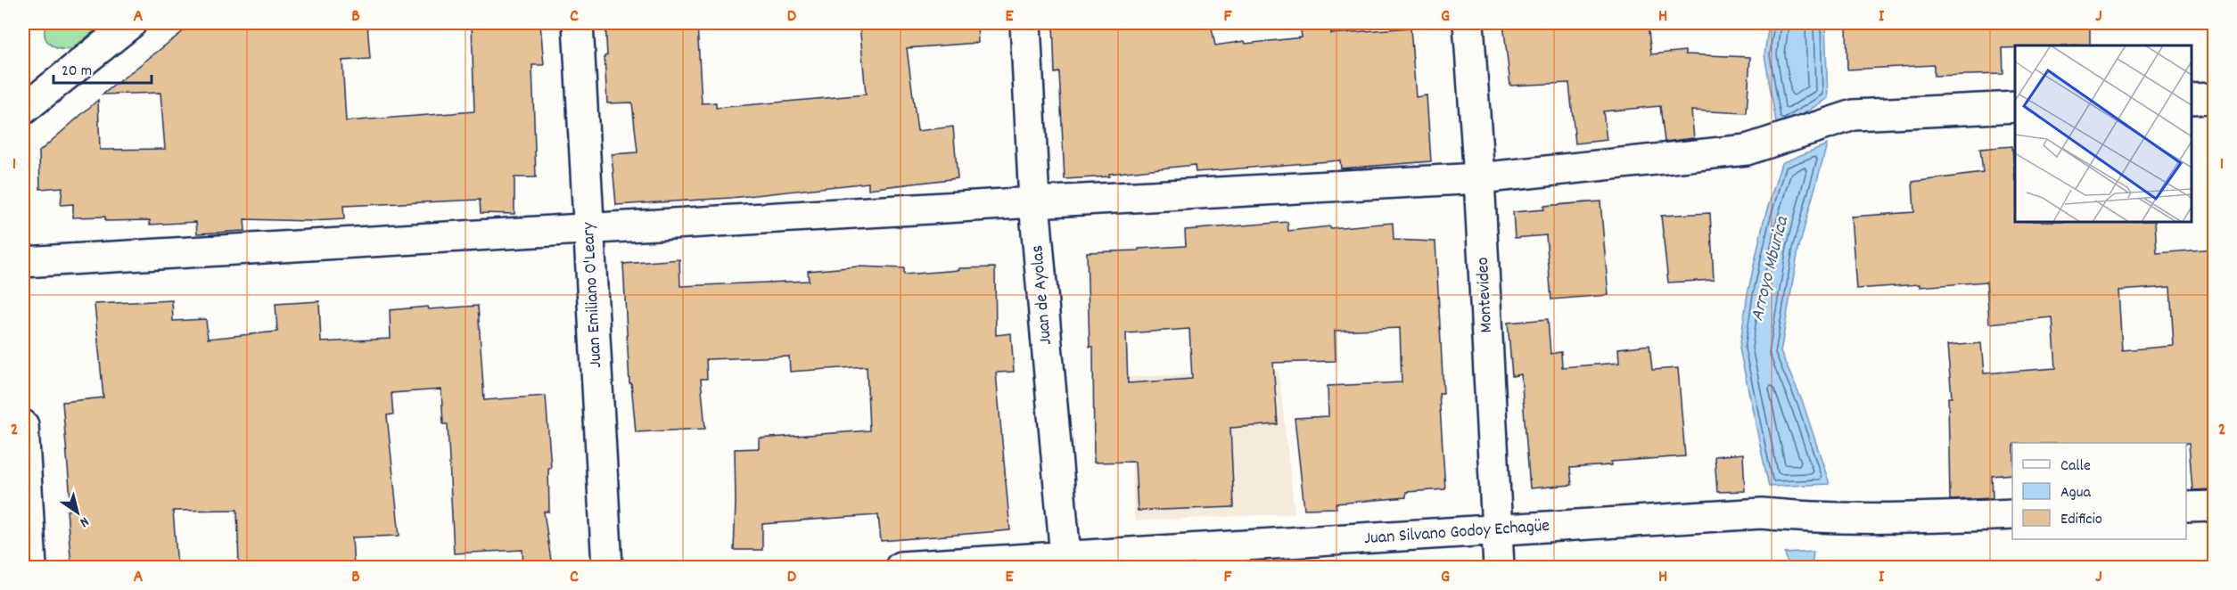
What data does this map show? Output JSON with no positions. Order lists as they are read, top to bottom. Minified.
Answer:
{"streets":{"street":["Juan Emiliano O'Leary","Juan de Ayolas","Montevideo","Juan Silvano Godoy Echagüe"]},"crossings":[["Juan de Ayolas","Juan Silvano Godoy Echagüe"],["Montevideo","Juan Silvano Godoy Echagüe"]],"water":["Arroyo Mburica"],"legend":["Calle","Agua","Edificio"],"scale_bar":"20 m","north":"bottom right","grid":{"columns":["A","B","C","D","E","F","G","H","I","J"],"rows":["1","2"]}}
